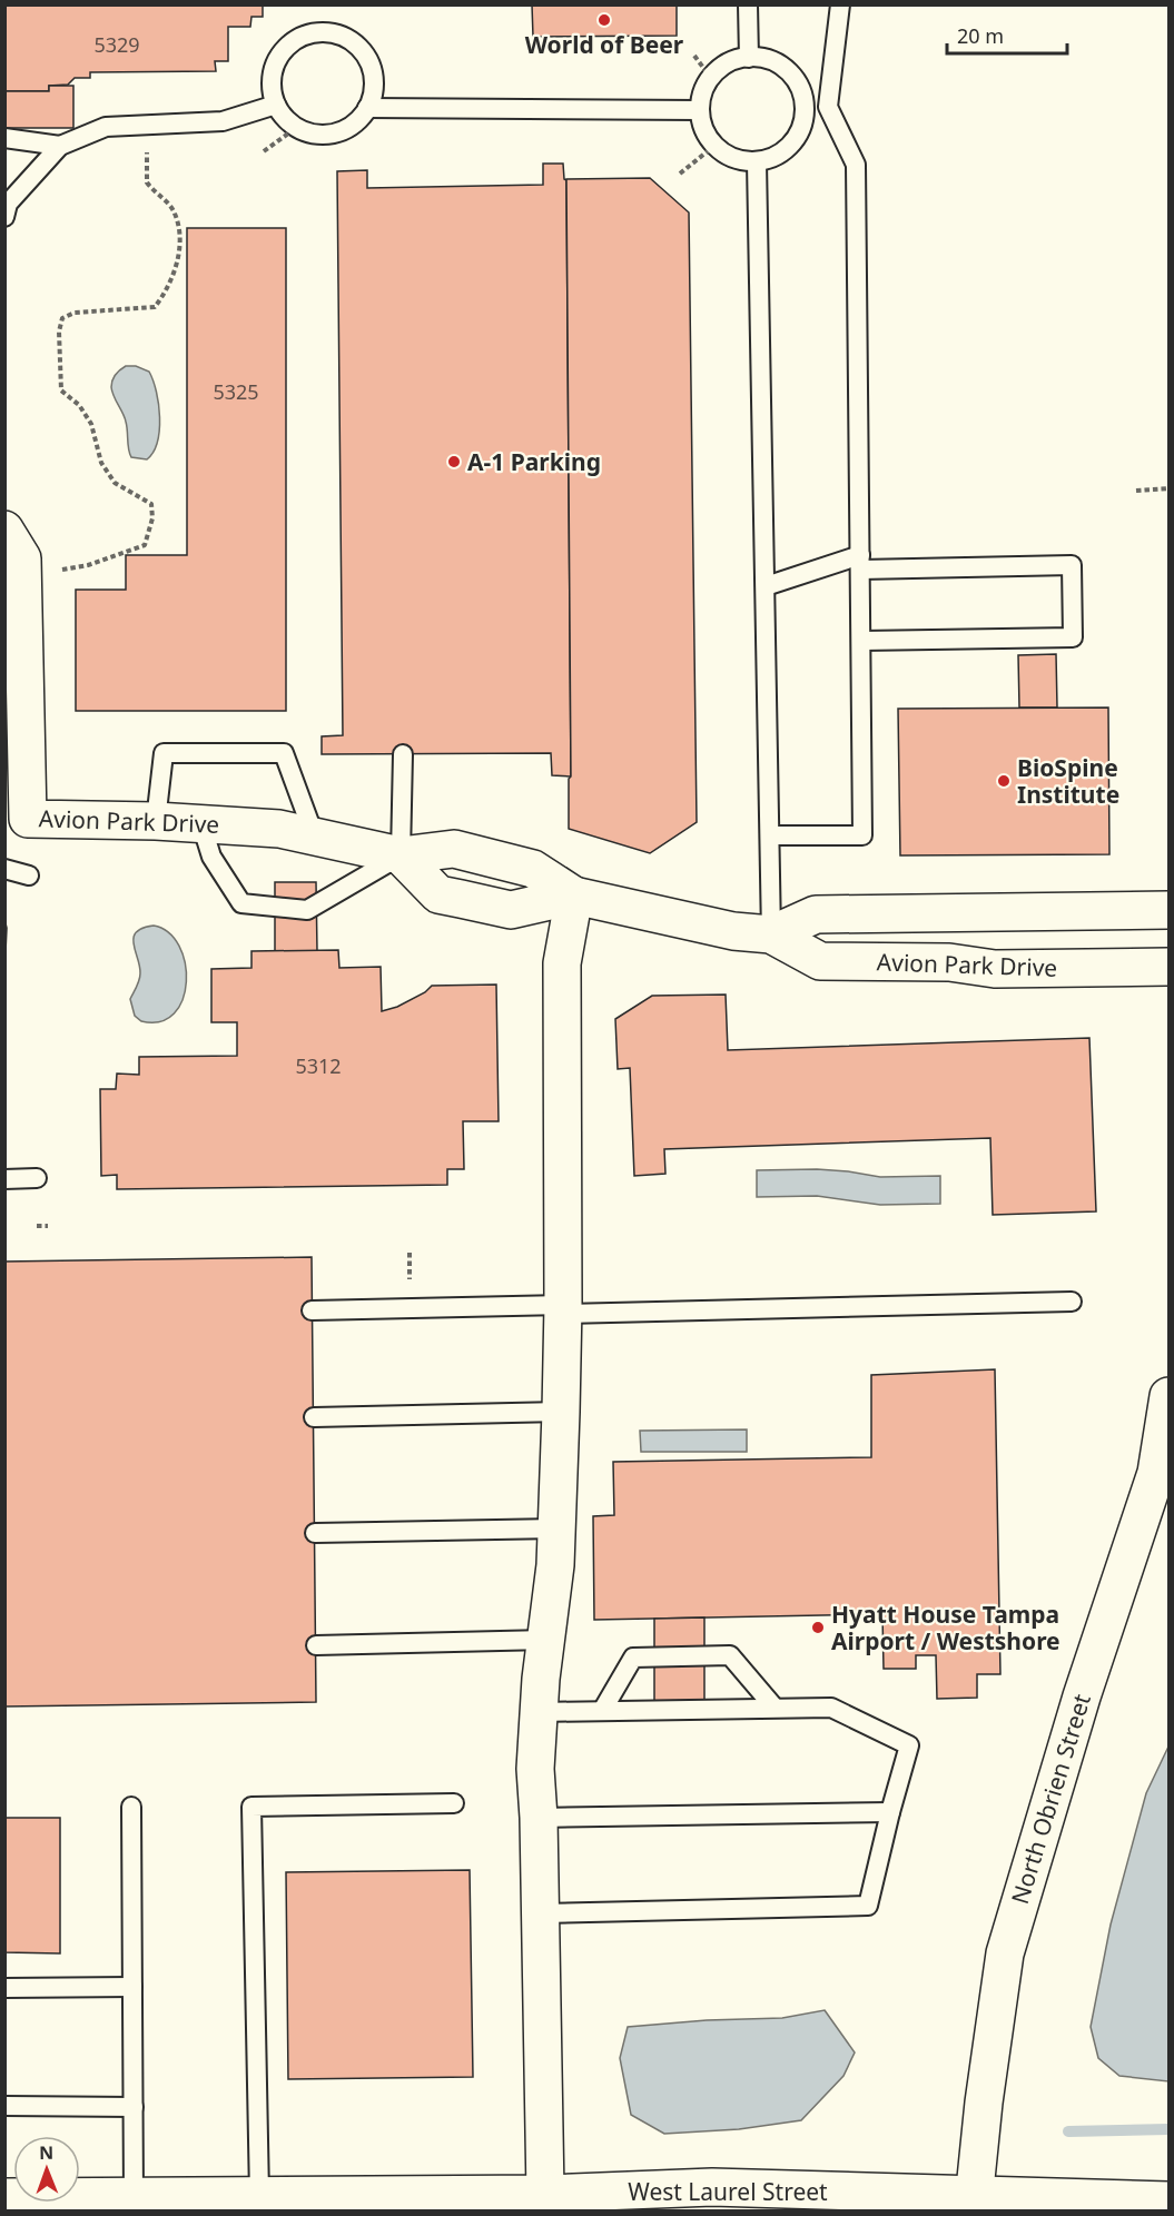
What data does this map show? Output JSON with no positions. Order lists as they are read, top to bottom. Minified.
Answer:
{"streets":{"street":["Avion Park Drive","North Obrien Street","West Laurel Street"]},"crossings":[["North Obrien Street","West Laurel Street"]],"places":["World of Beer","A-1 Parking","BioSpine Institute","Hyatt House Tampa Airport / Westshore"],"house_numbers":["5329","5325","5312"],"scale_bar":"20 m","north":"top"}
